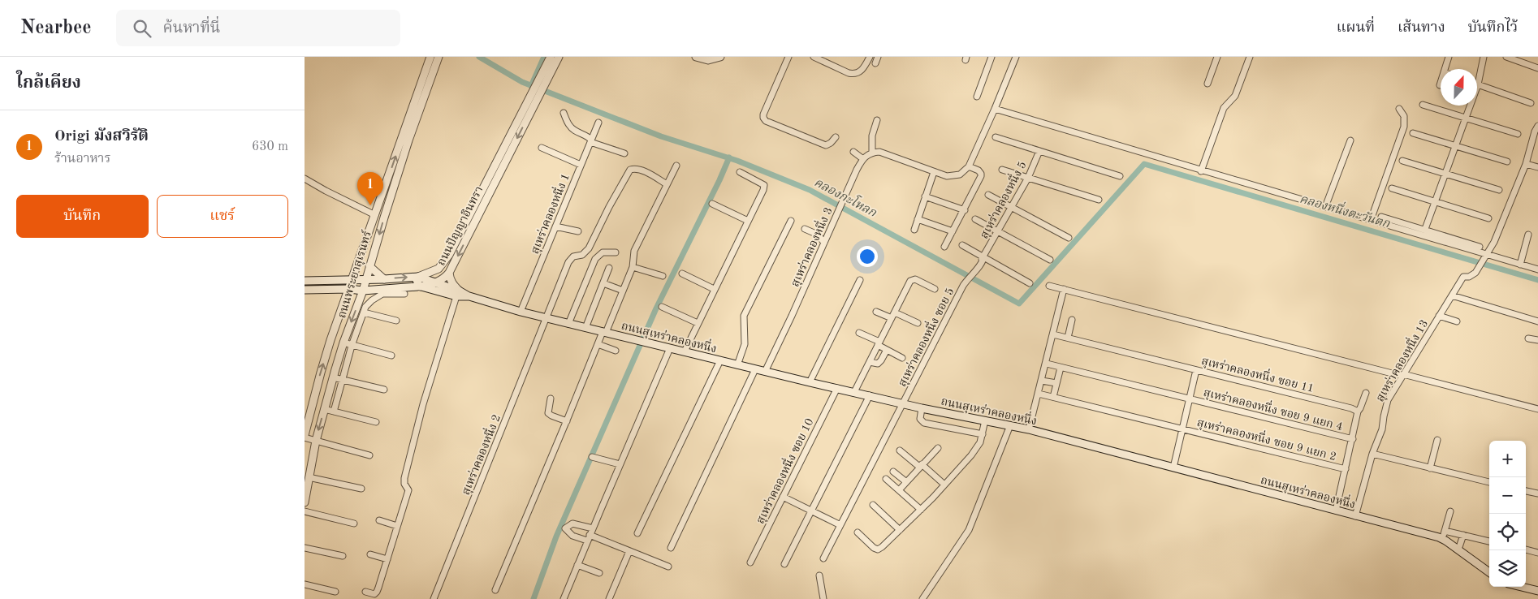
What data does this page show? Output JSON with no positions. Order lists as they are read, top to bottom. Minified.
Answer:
{"streets":{"street":["สุเหร่าคลองหนึ่ง 5","สุเหร่าคลองหนึ่ง 1","ถนนปัญญาอินทรา","สุเหร่าคลองหนึ่ง 3","ถนนพระยาสุเรนทร์","ถนนสุเหร่าคลองหนึ่ง","สุเหร่าคลองหนึ่ง ซอย 5","สุเหร่าคลองหนึ่ง 13","สุเหร่าคลองหนึ่ง ซอย 11","สุเหร่าคลองหนึ่ง ซอย 9 แยก 4","สุเหร่าคลองหนึ่ง ซอย 9 แยก 2","สุเหร่าคลองหนึ่ง 2","สุเหร่าคลองหนึ่ง ซอย 10"]},"crossings":[["สุเหร่าคลองหนึ่ง 5","สุเหร่าคลองหนึ่ง ซอย 5"],["สุเหร่าคลองหนึ่ง 1","ถนนสุเหร่าคลองหนึ่ง"],["ถนนปัญญาอินทรา","ถนนพระยาสุเรนทร์"],["ถนนปัญญาอินทรา","ถนนสุเหร่าคลองหนึ่ง"],["สุเหร่าคลองหนึ่ง 3","ถนนสุเหร่าคลองหนึ่ง"],["ถนนสุเหร่าคลองหนึ่ง","สุเหร่าคลองหนึ่ง ซอย 5"],["ถนนสุเหร่าคลองหนึ่ง","สุเหร่าคลองหนึ่ง 13"],["ถนนสุเหร่าคลองหนึ่ง","สุเหร่าคลองหนึ่ง 2"],["ถนนสุเหร่าคลองหนึ่ง","สุเหร่าคลองหนึ่ง ซอย 10"]],"water":["คลองกะโหลก","คลองหนึ่งตะวันตก"],"north":"top","page":{"header":"Nearbee","search":"ค้นหาที่นี่","nav":["แผนที่","เส้นทาง","บันทึกไว้"],"heading":"ใกล้เคียง","list":[{"mark":"1","name":"Origi มังสวิรัติ","note":"ร้านอาหาร","value":"630 m"}],"pins":"1","buttons":["บันทึก","แชร์"],"map_buttons":["+","−"]}}
